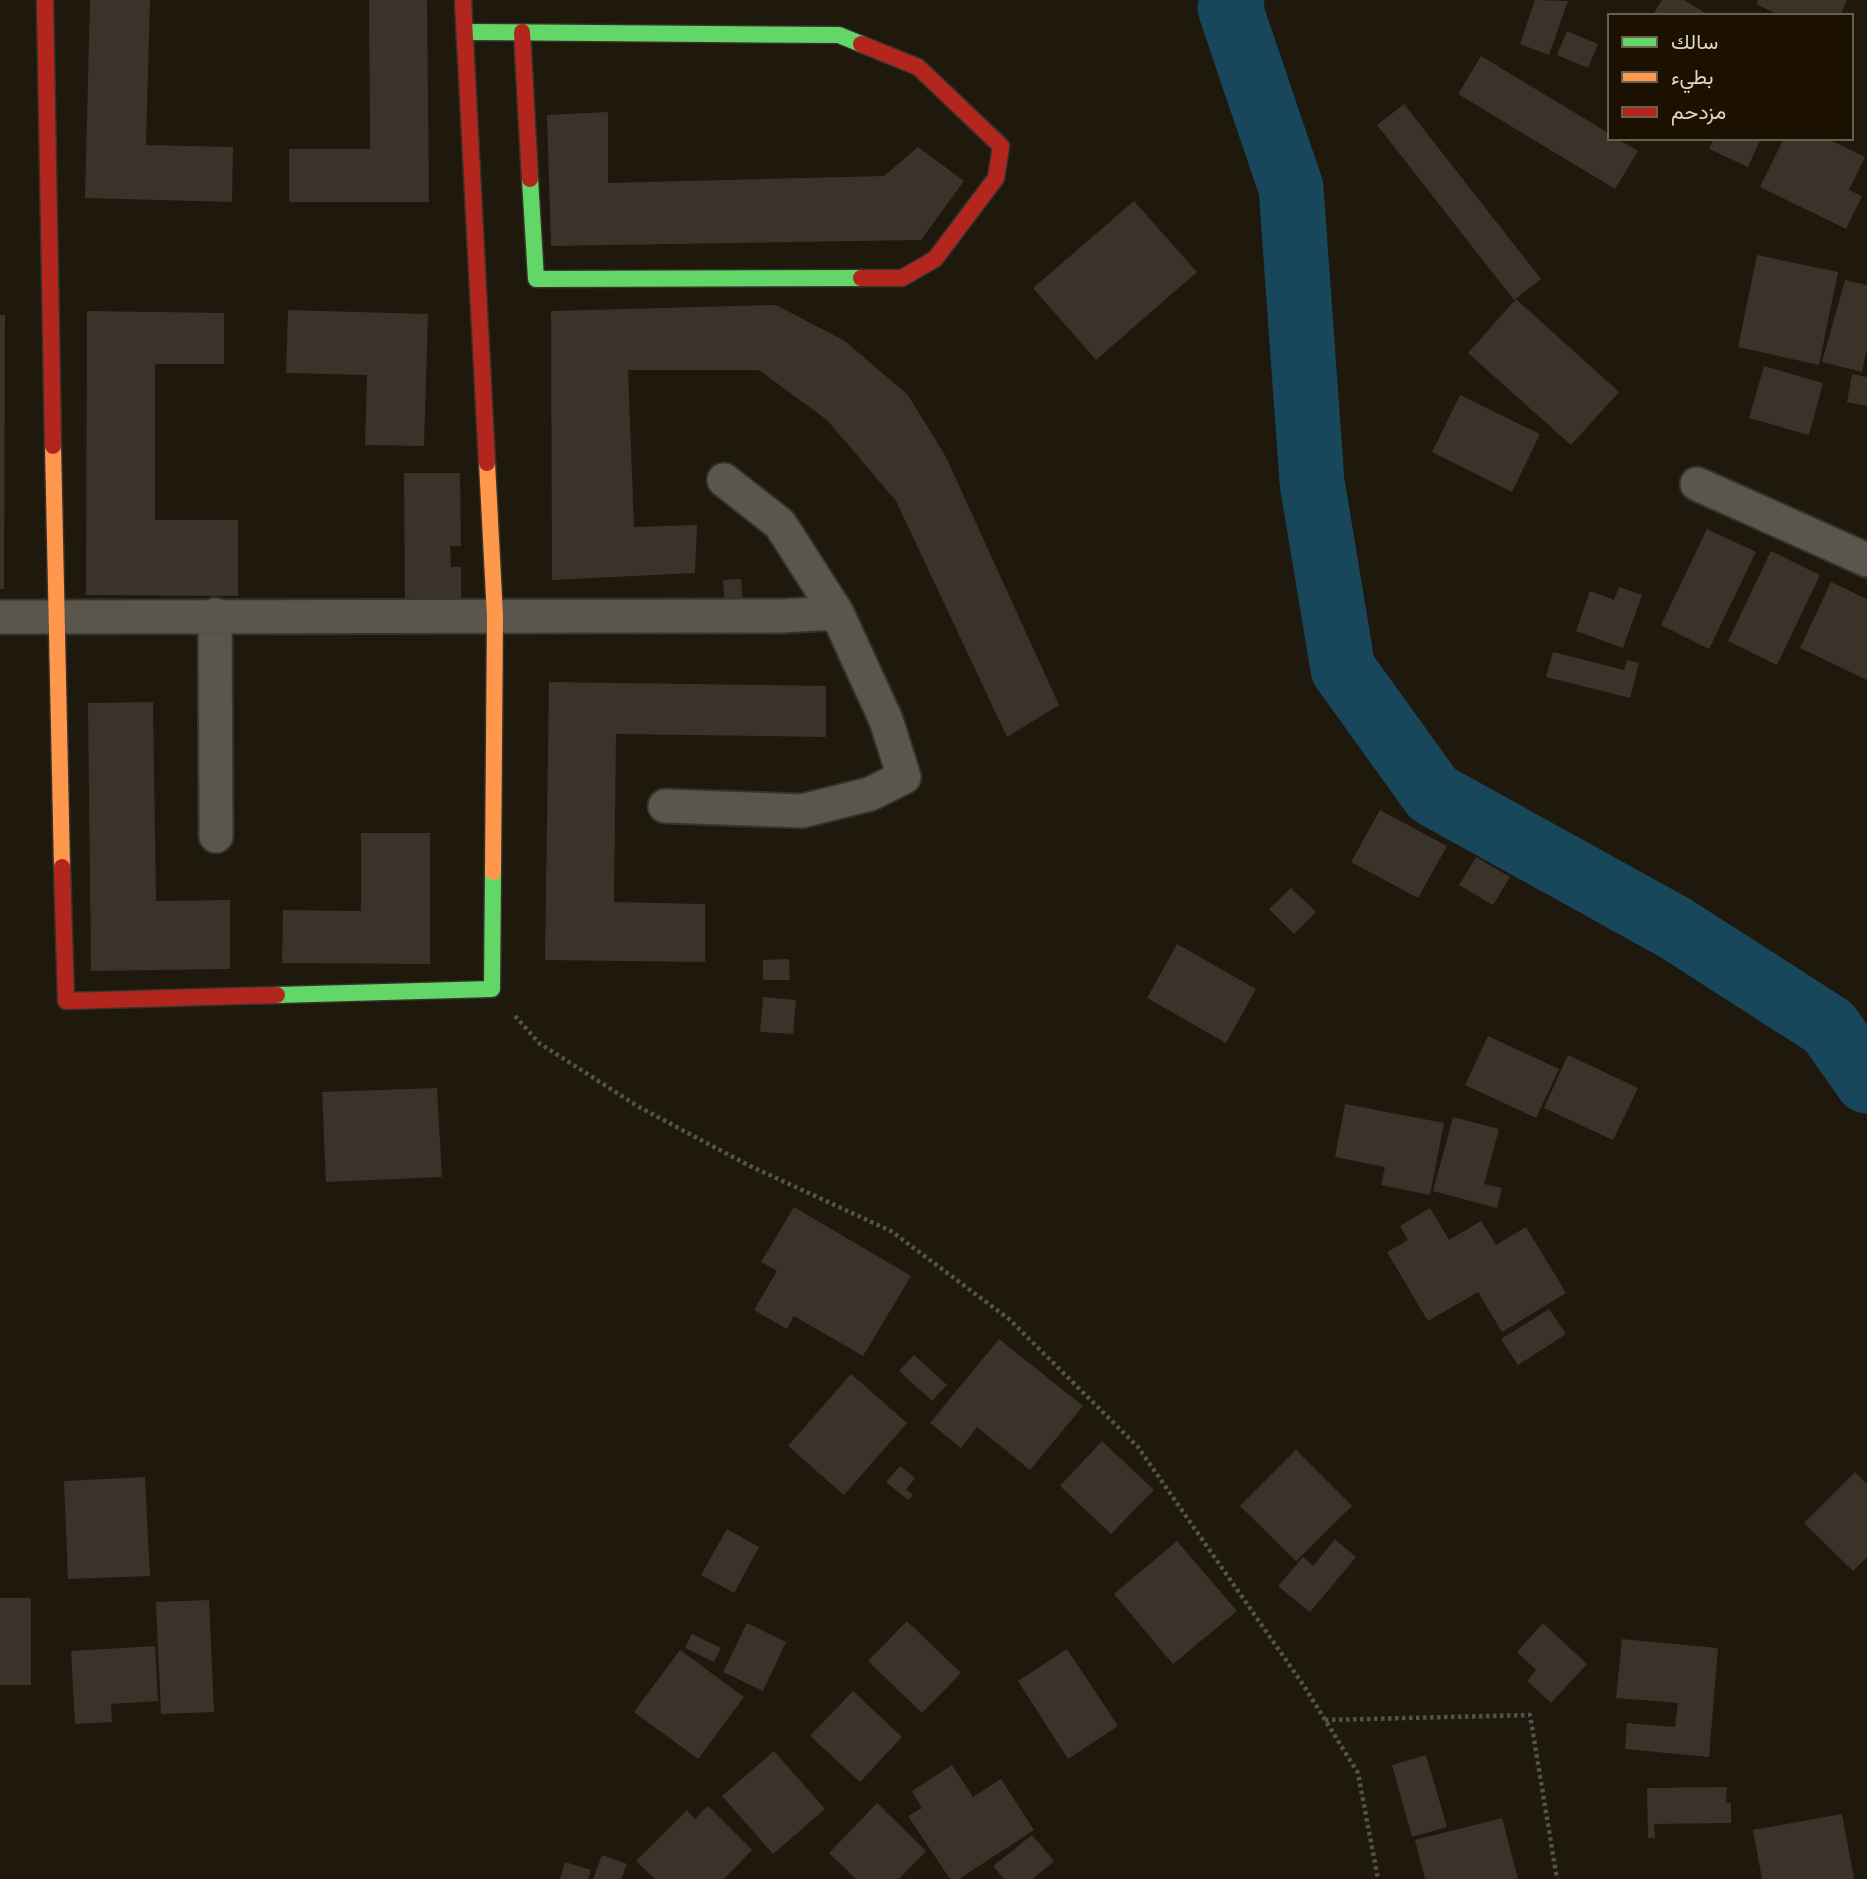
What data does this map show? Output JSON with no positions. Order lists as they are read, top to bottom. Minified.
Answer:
{"legend":["سالك","بطيء","مزدحم"]}
